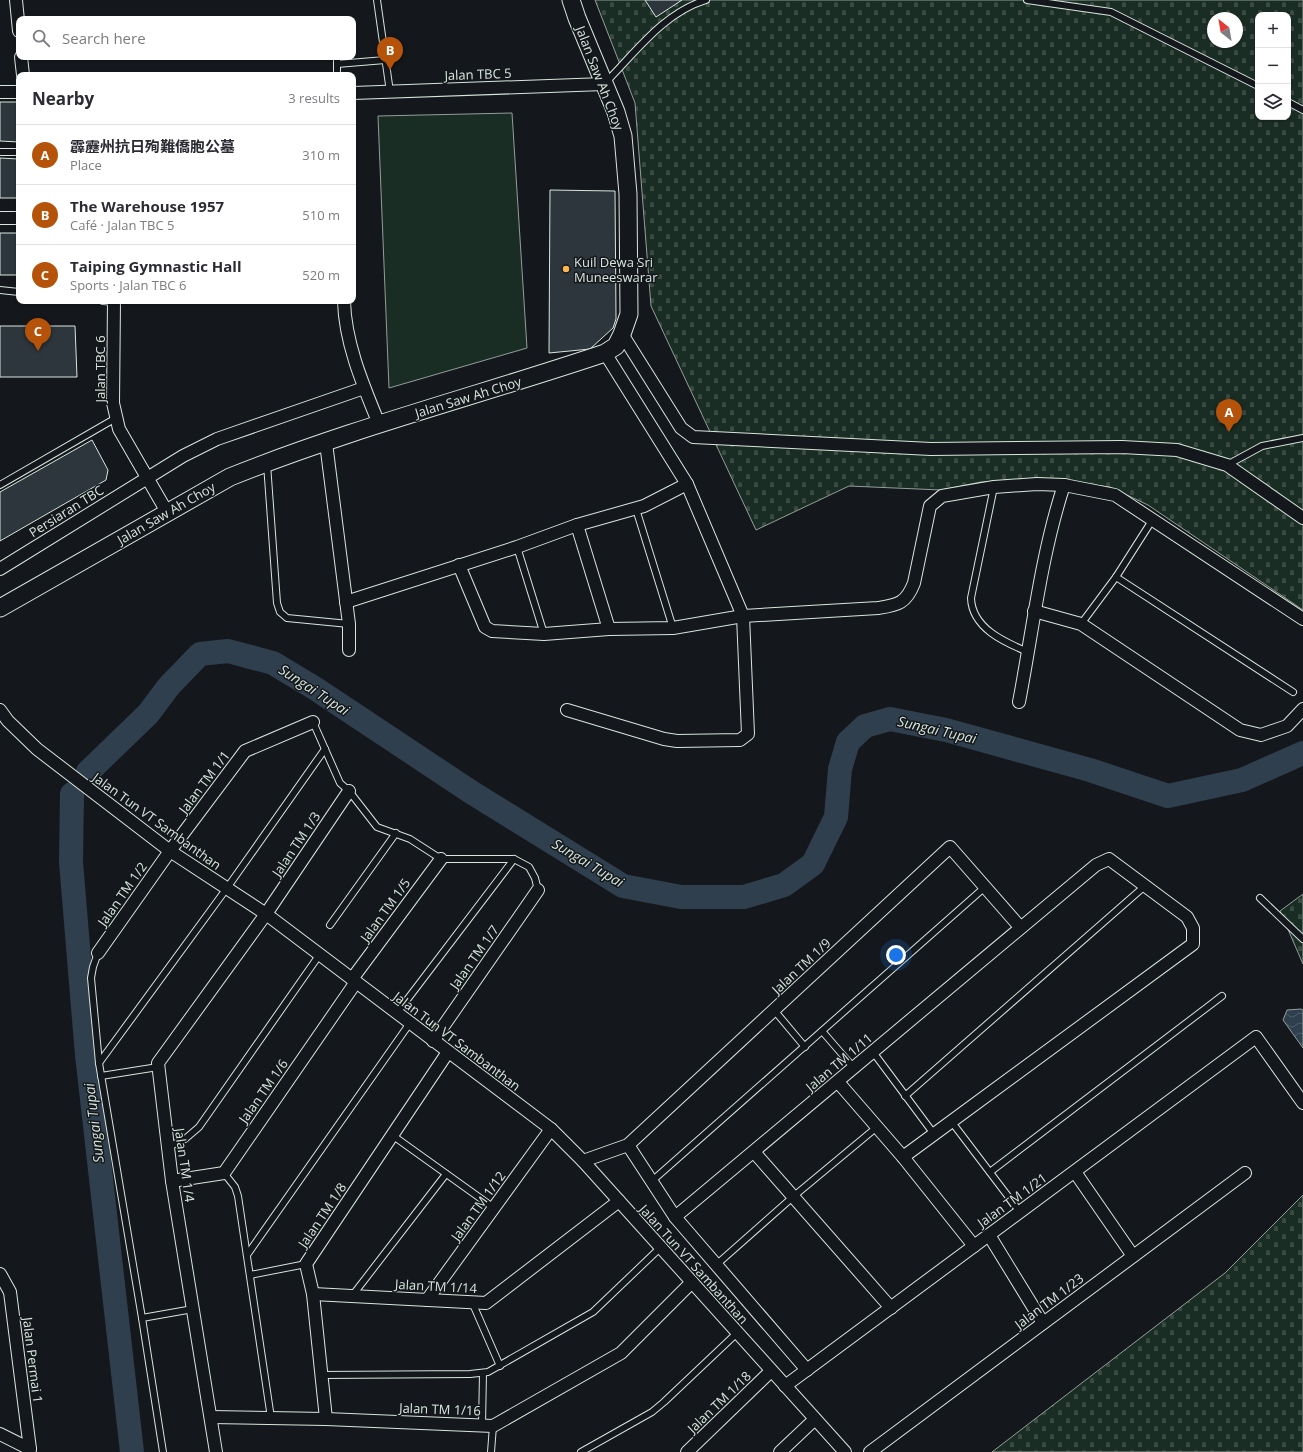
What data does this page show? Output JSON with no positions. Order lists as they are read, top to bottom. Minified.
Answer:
{"streets":{"street":["Jalan TBC 5","Jalan Saw Ah Choy","Jalan TBC 6","Persiaran TBC","Jalan TM 1/1","Jalan Tun VT Sambanthan","Jalan TM 1/3","Jalan TM 1/2","Jalan TM 1/5","Jalan TM 1/7","Jalan TM 1/9","Jalan TM 1/11","Jalan TM 1/6","Jalan TM 1/4","Jalan TM 1/21","Jalan TM 1/12","Jalan TM 1/8","Jalan TM 1/14","Jalan TM 1/23","Jalan Permai 1","Jalan TM 1/18","Jalan TM 1/16"]},"crossings":[["Jalan TBC 5","Jalan Saw Ah Choy"],["Jalan Saw Ah Choy","Jalan TBC 6"],["Jalan TBC 6","Persiaran TBC"],["Jalan TM 1/1","Jalan Tun VT Sambanthan"],["Jalan TM 1/1","Jalan TM 1/2"],["Jalan Tun VT Sambanthan","Jalan TM 1/3"],["Jalan Tun VT Sambanthan","Jalan TM 1/2"],["Jalan Tun VT Sambanthan","Jalan TM 1/5"],["Jalan Tun VT Sambanthan","Jalan TM 1/7"],["Jalan Tun VT Sambanthan","Jalan TM 1/9"],["Jalan Tun VT Sambanthan","Jalan TM 1/6"],["Jalan Tun VT Sambanthan","Jalan TM 1/21"],["Jalan Tun VT Sambanthan","Jalan TM 1/12"],["Jalan Tun VT Sambanthan","Jalan TM 1/8"],["Jalan Tun VT Sambanthan","Jalan TM 1/14"],["Jalan Tun VT Sambanthan","Jalan TM 1/18"],["Jalan Tun VT Sambanthan","Jalan TM 1/16"],["Jalan TM 1/5","Jalan TM 1/6"],["Jalan TM 1/9","Jalan TM 1/11"],["Jalan TM 1/4","Jalan TM 1/16"],["Jalan TM 1/12","Jalan TM 1/14"],["Jalan TM 1/8","Jalan TM 1/14"],["Jalan TM 1/8","Jalan TM 1/16"]],"water":["Sungai Tupai"],"places":["Kuil Dewa Sri Muneeswarar"],"north":"top left","page":{"map_buttons":["+","−"],"search":"Search here","pins":["B","C","A"],"heading":["Nearby","3 results"],"list":[{"mark":"A","name":"霹靂州抗日殉難僑胞公墓","note":"Place","value":"310 m"},{"mark":"B","name":"The Warehouse 1957","note":"Café · Jalan TBC 5","value":"510 m"},{"mark":"C","name":"Taiping Gymnastic Hall","note":"Sports · Jalan TBC 6","value":"520 m"}]}}
